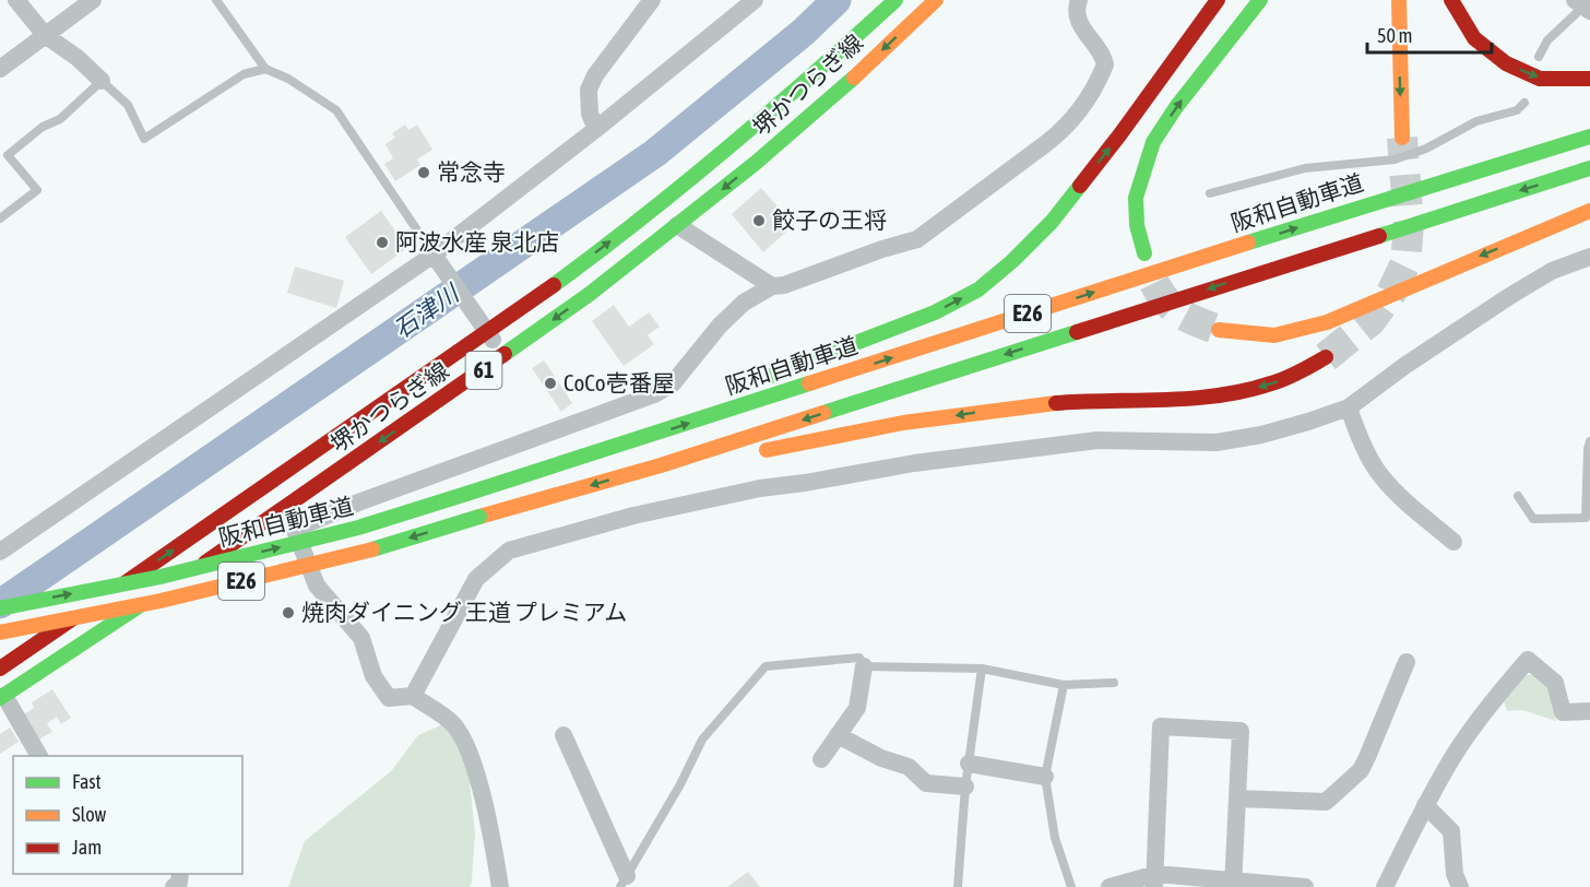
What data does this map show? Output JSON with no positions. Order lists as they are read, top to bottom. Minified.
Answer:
{"streets":{"main road":["堺かつらぎ線","阪和自動車道","E26","61"]},"water":["石津川"],"places":["常念寺","餃子の王将","阿波水産 泉北店","CoCo壱番屋","焼肉ダイニング 王道 プレミアム"],"legend":["Fast","Slow","Jam"],"scale_bar":"50 m"}
